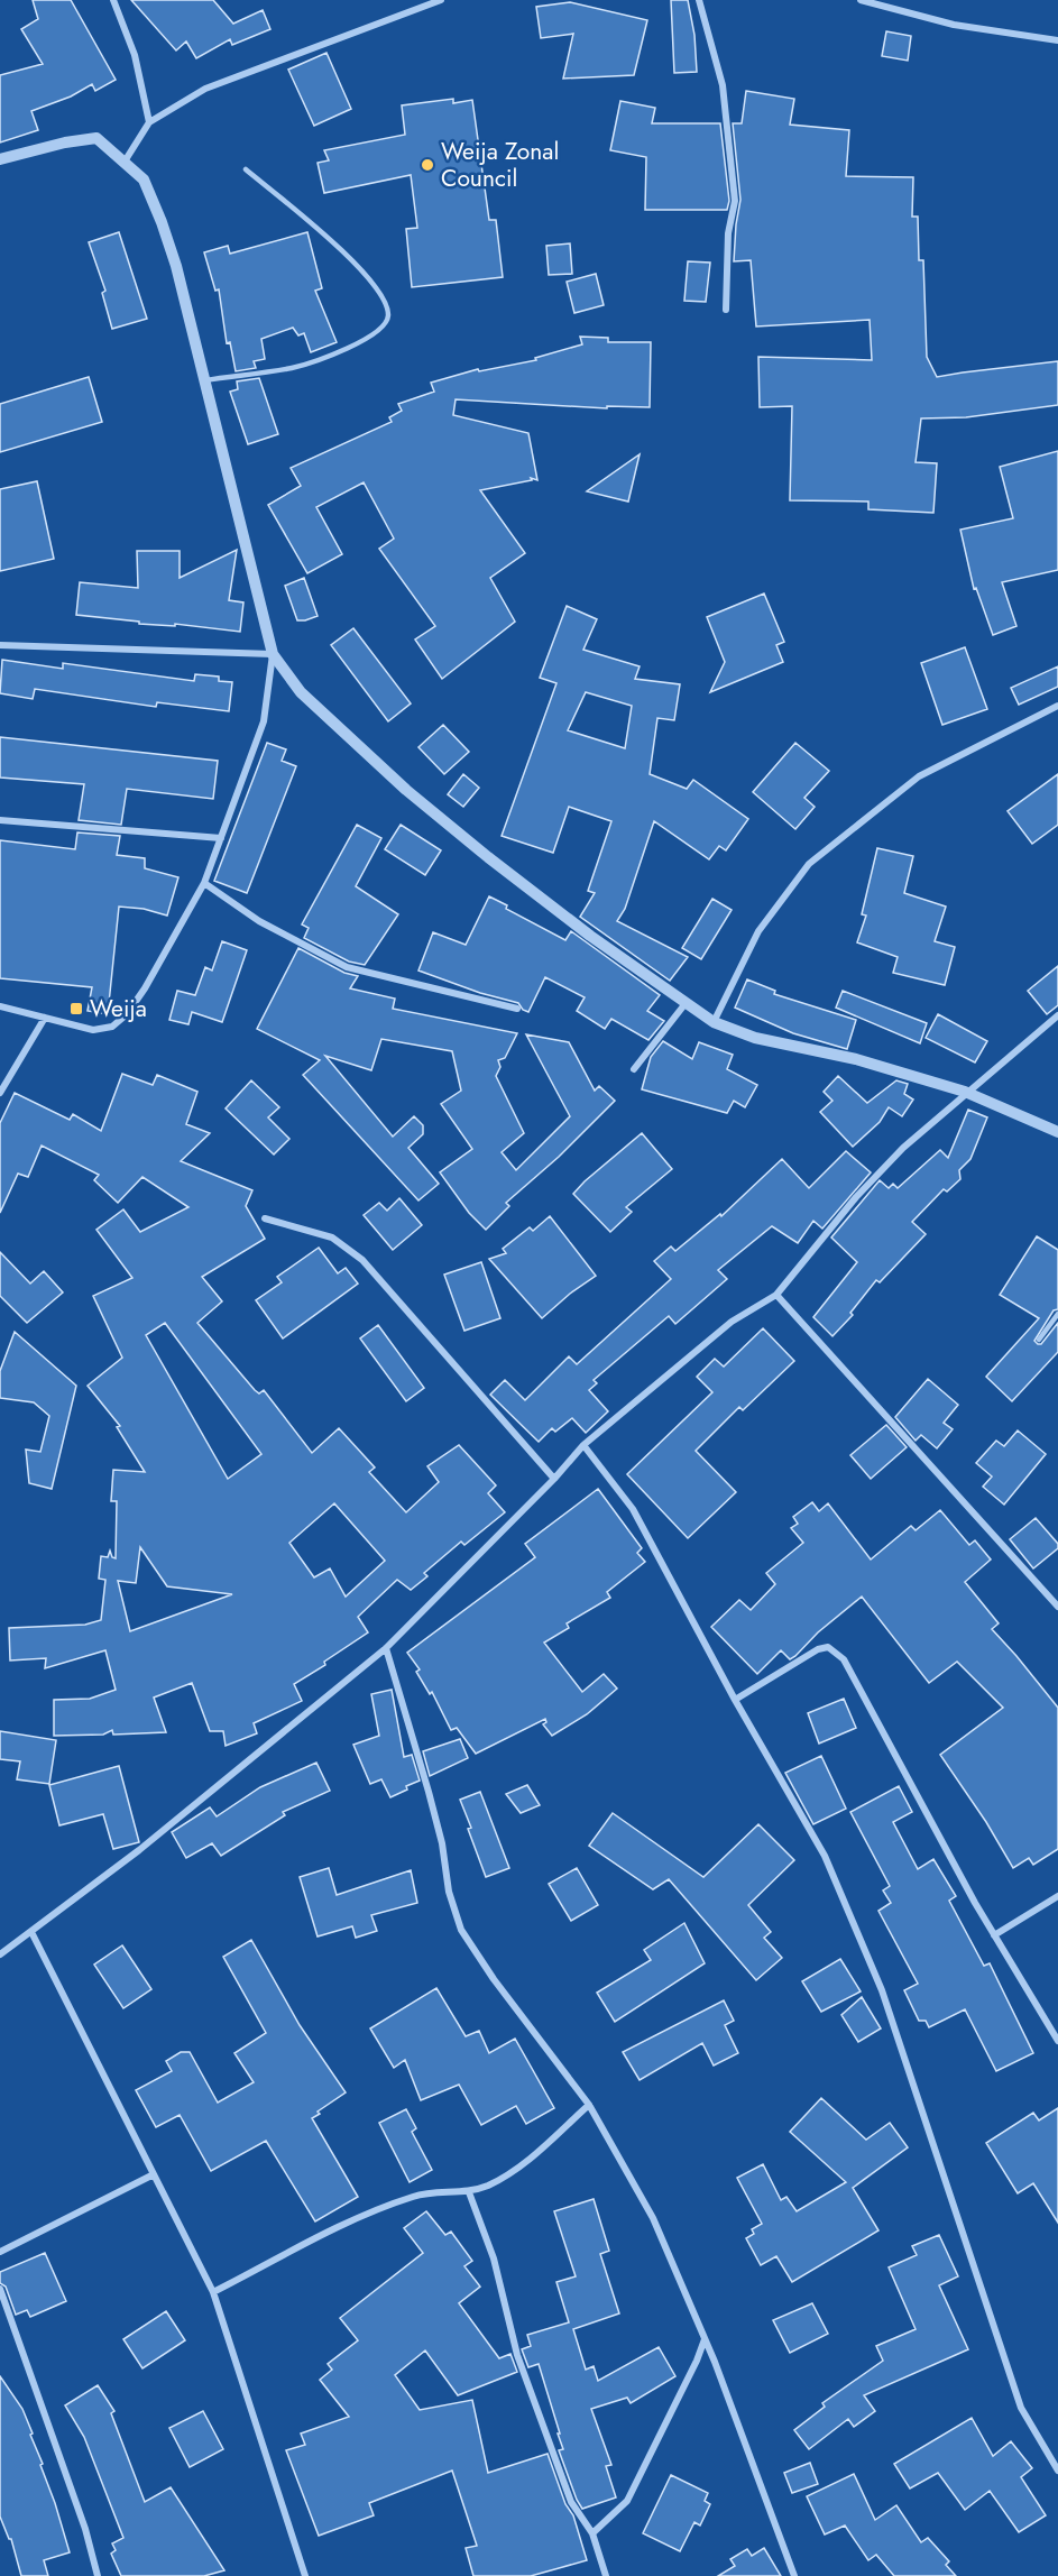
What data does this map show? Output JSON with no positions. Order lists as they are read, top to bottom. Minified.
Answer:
{"places":{"other":["Weija Zonal Council"],"transit":["Weija"]}}
